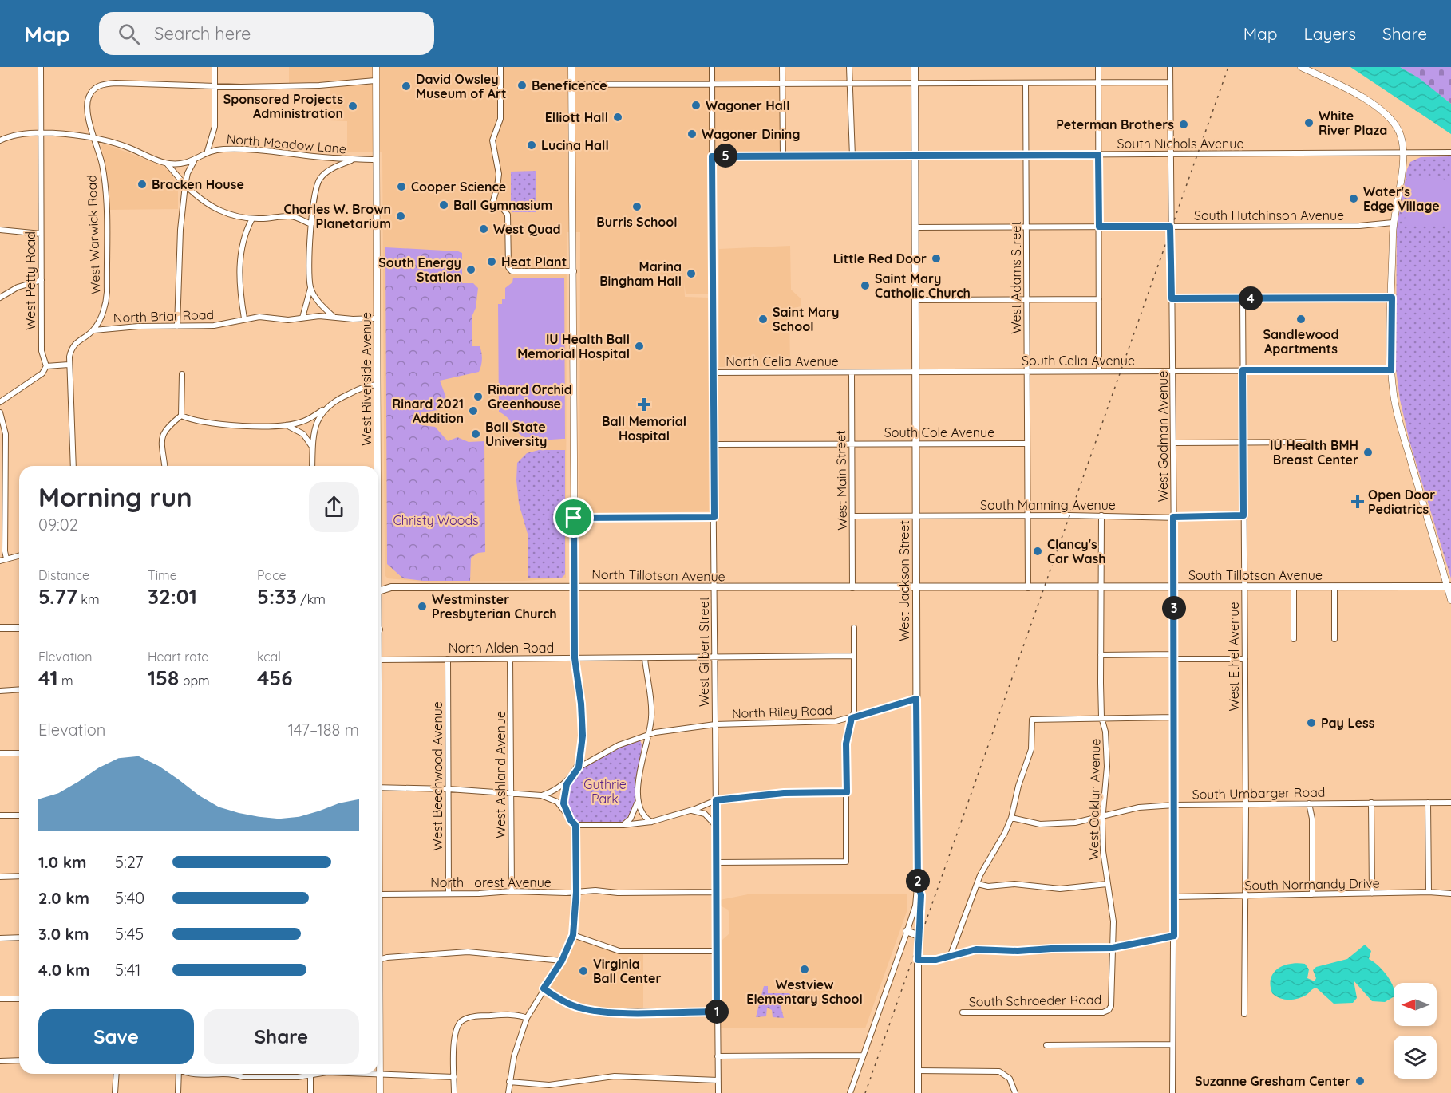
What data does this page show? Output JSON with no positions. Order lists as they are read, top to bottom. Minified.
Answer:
{"streets":{"main road":["North Tillotson Avenue","South Tillotson Avenue","West Jackson Street"],"street":["North Meadow Lane","South Nichols Avenue","South Hutchinson Avenue","West Warwick Road","West Adams Street","West Petty Road","North Briar Road","South Celia Avenue","North Celia Avenue","West Riverside Avenue","South Cole Avenue","West Godman Avenue","West Main Street","South Manning Avenue","North Alden Road","West Gilbert Street","West Ethel Avenue","North Riley Road","West Ashland Avenue","West Beechwood Avenue","South Umbarger Road","West Oaklyn Avenue","North Forest Avenue","South Normandy Drive","South Schroeder Road"]},"crossings":[["North Meadow Lane","West Riverside Avenue"],["South Nichols Avenue","West Adams Street"],["South Nichols Avenue","West Godman Avenue"],["South Nichols Avenue","West Jackson Street"],["South Nichols Avenue","West Gilbert Street"],["South Hutchinson Avenue","West Adams Street"],["South Hutchinson Avenue","West Godman Avenue"],["South Hutchinson Avenue","West Jackson Street"],["West Warwick Road","North Briar Road"],["West Warwick Road","West Riverside Avenue"],["West Adams Street","South Celia Avenue"],["West Adams Street","South Cole Avenue"],["West Adams Street","South Manning Avenue"],["West Adams Street","South Tillotson Avenue"],["North Briar Road","West Riverside Avenue"],["South Celia Avenue","North Celia Avenue"],["South Celia Avenue","West Godman Avenue"],["South Celia Avenue","West Main Street"],["South Celia Avenue","West Jackson Street"],["South Celia Avenue","West Ethel Avenue"],["North Celia Avenue","West Main Street"],["North Celia Avenue","West Gilbert Street"],["West Riverside Avenue","North Alden Road"],["West Riverside Avenue","North Forest Avenue"],["South Cole Avenue","West Main Street"],["South Cole Avenue","West Jackson Street"],["South Cole Avenue","West Gilbert Street"],["West Godman Avenue","South Manning Avenue"],["West Godman Avenue","South Tillotson Avenue"],["West Godman Avenue","South Umbarger Road"],["West Godman Avenue","South Normandy Drive"],["West Main Street","South Manning Avenue"],["West Main Street","North Tillotson Avenue"],["South Manning Avenue","West Jackson Street"],["South Manning Avenue","West Ethel Avenue"],["South Manning Avenue","West Oaklyn Avenue"],["North Tillotson Avenue","South Tillotson Avenue"],["North Tillotson Avenue","West Jackson Street"],["North Tillotson Avenue","West Gilbert Street"],["South Tillotson Avenue","West Jackson Street"],["South Tillotson Avenue","West Ethel Avenue"],["South Tillotson Avenue","West Oaklyn Avenue"],["West Jackson Street","North Riley Road"],["North Alden Road","West Gilbert Street"],["North Alden Road","West Ashland Avenue"],["North Alden Road","West Beechwood Avenue"],["West Gilbert Street","North Riley Road"],["West Gilbert Street","North Forest Avenue"],["West Ethel Avenue","South Umbarger Road"],["West Ethel Avenue","South Normandy Drive"],["West Ashland Avenue","North Forest Avenue"],["West Beechwood Avenue","North Forest Avenue"],["South Umbarger Road","West Oaklyn Avenue"],["West Oaklyn Avenue","South Schroeder Road"]],"parks":["Christy Woods","Guthrie Park"],"places":{"other":["Beneficence","David Owsley Museum of Art","Wagoner Hall","Sponsored Projects Administration","Elliott Hall","White River Plaza","Peterman Brothers","Wagoner Dining","Lucina Hall","Bracken House","Cooper Science","Water's Edge Village","Ball Gymnasium","Burris School","Charles W. Brown Planetarium","West Quad","Little Red Door","Heat Plant","South Energy Station","Marina Bingham Hall","Saint Mary Catholic Church","Saint Mary School","Sandlewood Apartments","IU Health Ball Memorial Hospital","Rinard Orchid Greenhouse","Rinard 2021 Addition","Ball State University","IU Health BMH Breast Center","Clancy's Car Wash","Westminster Presbyterian Church","Pay Less","Westview Elementary School","Virginia Ball Center","Suzanne Gresham Center"],"health":["Ball Memorial Hospital","Open Door Pediatrics"]},"north":"left","page":{"header":"Map","search":"Search here","nav":["Map","Layers","Share"],"pins":["5","4","3","2","1"],"heading":["Morning run","09:02"],"stats":[["Distance","5.77 km"],["Time","32:01"],["Pace","5:33 /km"],["Elevation","41 m"],["Heart rate","158 bpm"],["kcal","456"]],"chart":["Elevation","147–188 m"],"list":[{"name":"1.0 km","note":"5:27"},{"name":"2.0 km","note":"5:40"},{"name":"3.0 km","note":"5:45"},{"name":"4.0 km","note":"5:41"}],"buttons":["Save","Share"]}}
